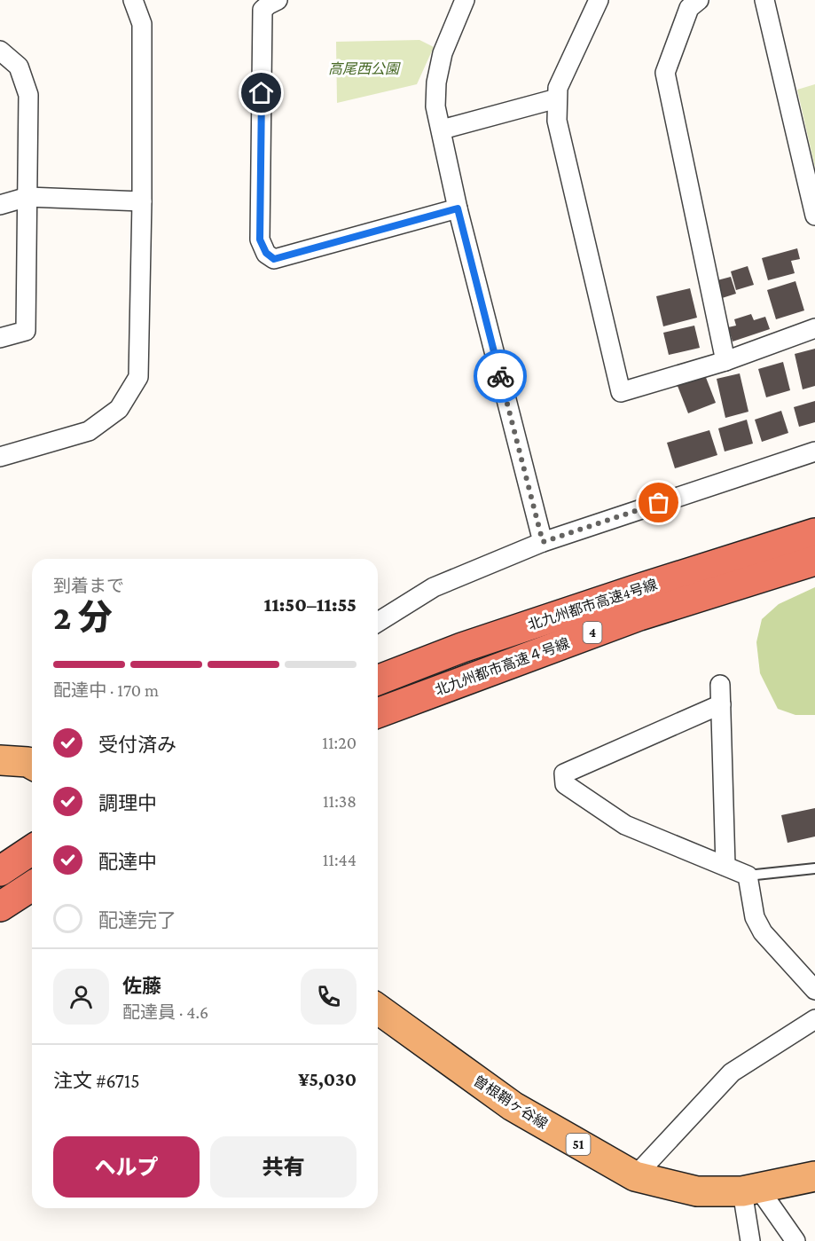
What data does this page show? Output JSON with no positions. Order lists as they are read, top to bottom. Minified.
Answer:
{"streets":{"highway":["北九州都市高速4号線","4","北九州都市高速４号線"],"main road":["曽根鞘ヶ谷線","51"]},"parks":["高尾西公園"],"page":{"heading":["2 分","到着まで","11:50–11:55"],"panel":["佐藤","配達員 · 4.6","注文 #6715","¥5,030"],"bar":"配達中 · 170 m","list":[["受付済み","11:20"],["調理中","11:38"],["配達中","11:44"],"配達完了"],"buttons":["ヘルプ","共有"]}}
